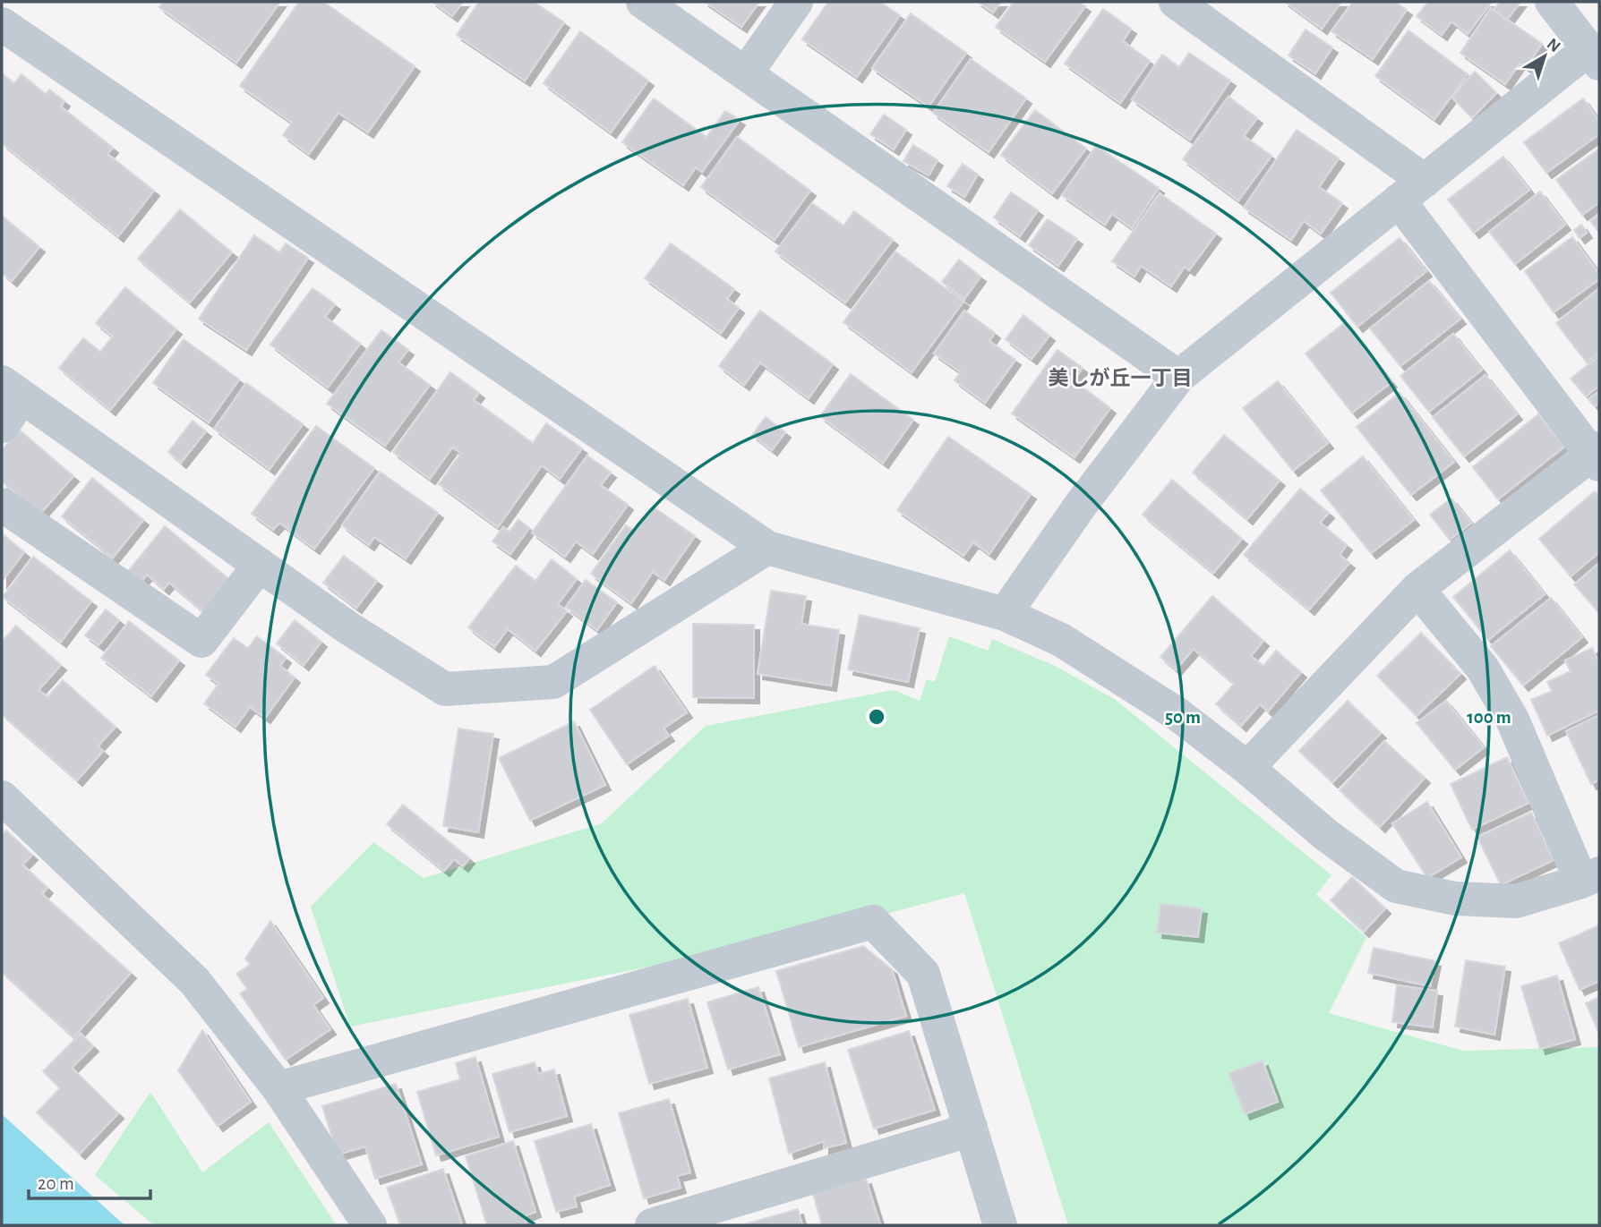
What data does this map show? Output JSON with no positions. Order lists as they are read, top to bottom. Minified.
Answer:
{"districts":["美しが丘一丁目"],"scale_bar":"20 m","north":"top right","rings":["50 m","100 m"]}
